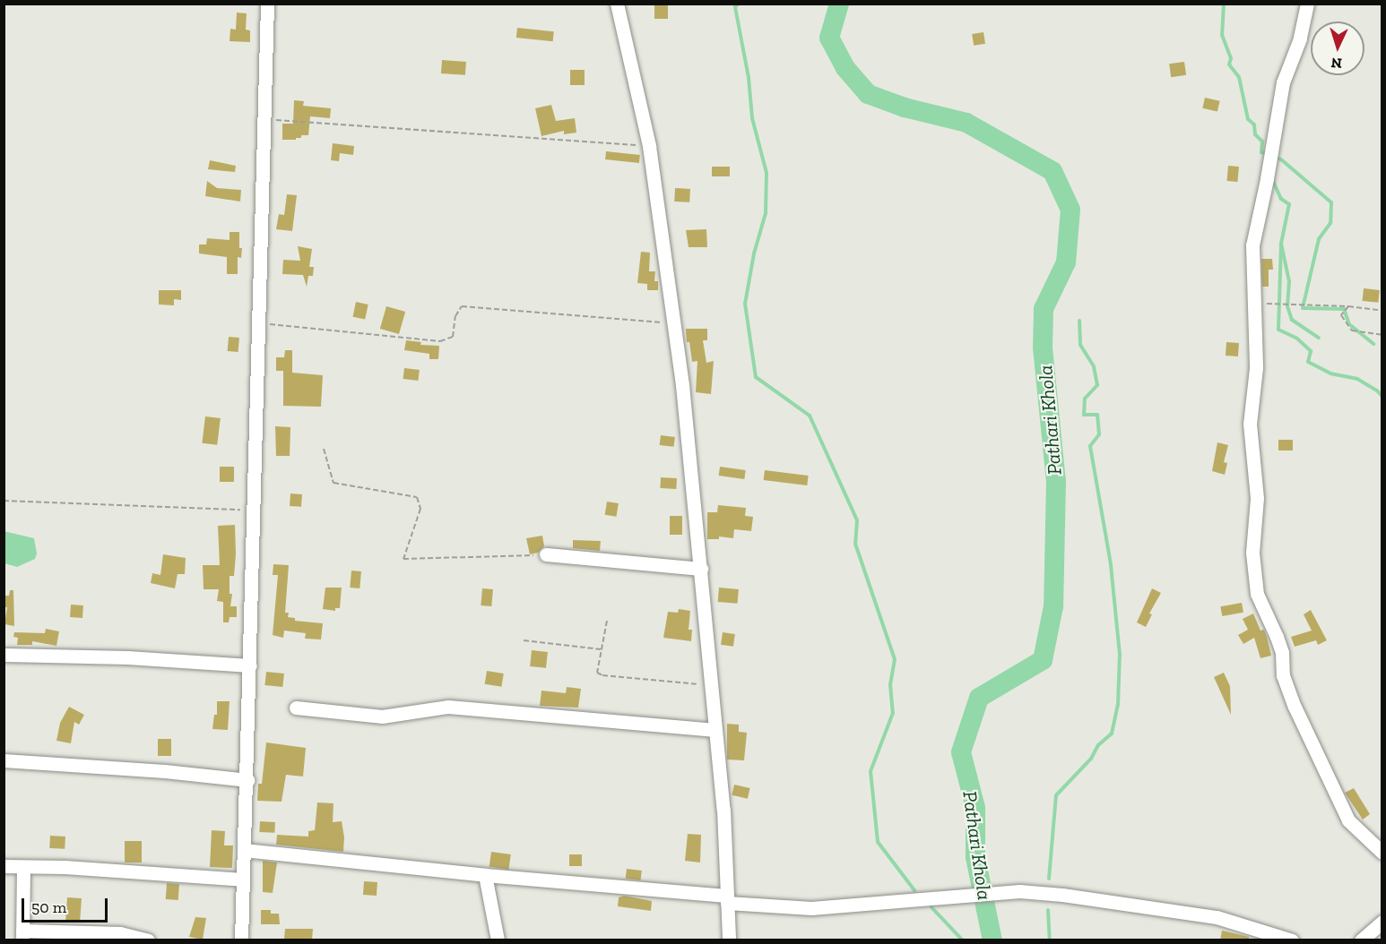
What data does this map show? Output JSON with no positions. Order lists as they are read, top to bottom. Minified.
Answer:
{"water":["Pathari Khola"],"scale_bar":"50 m","north":"bottom"}
